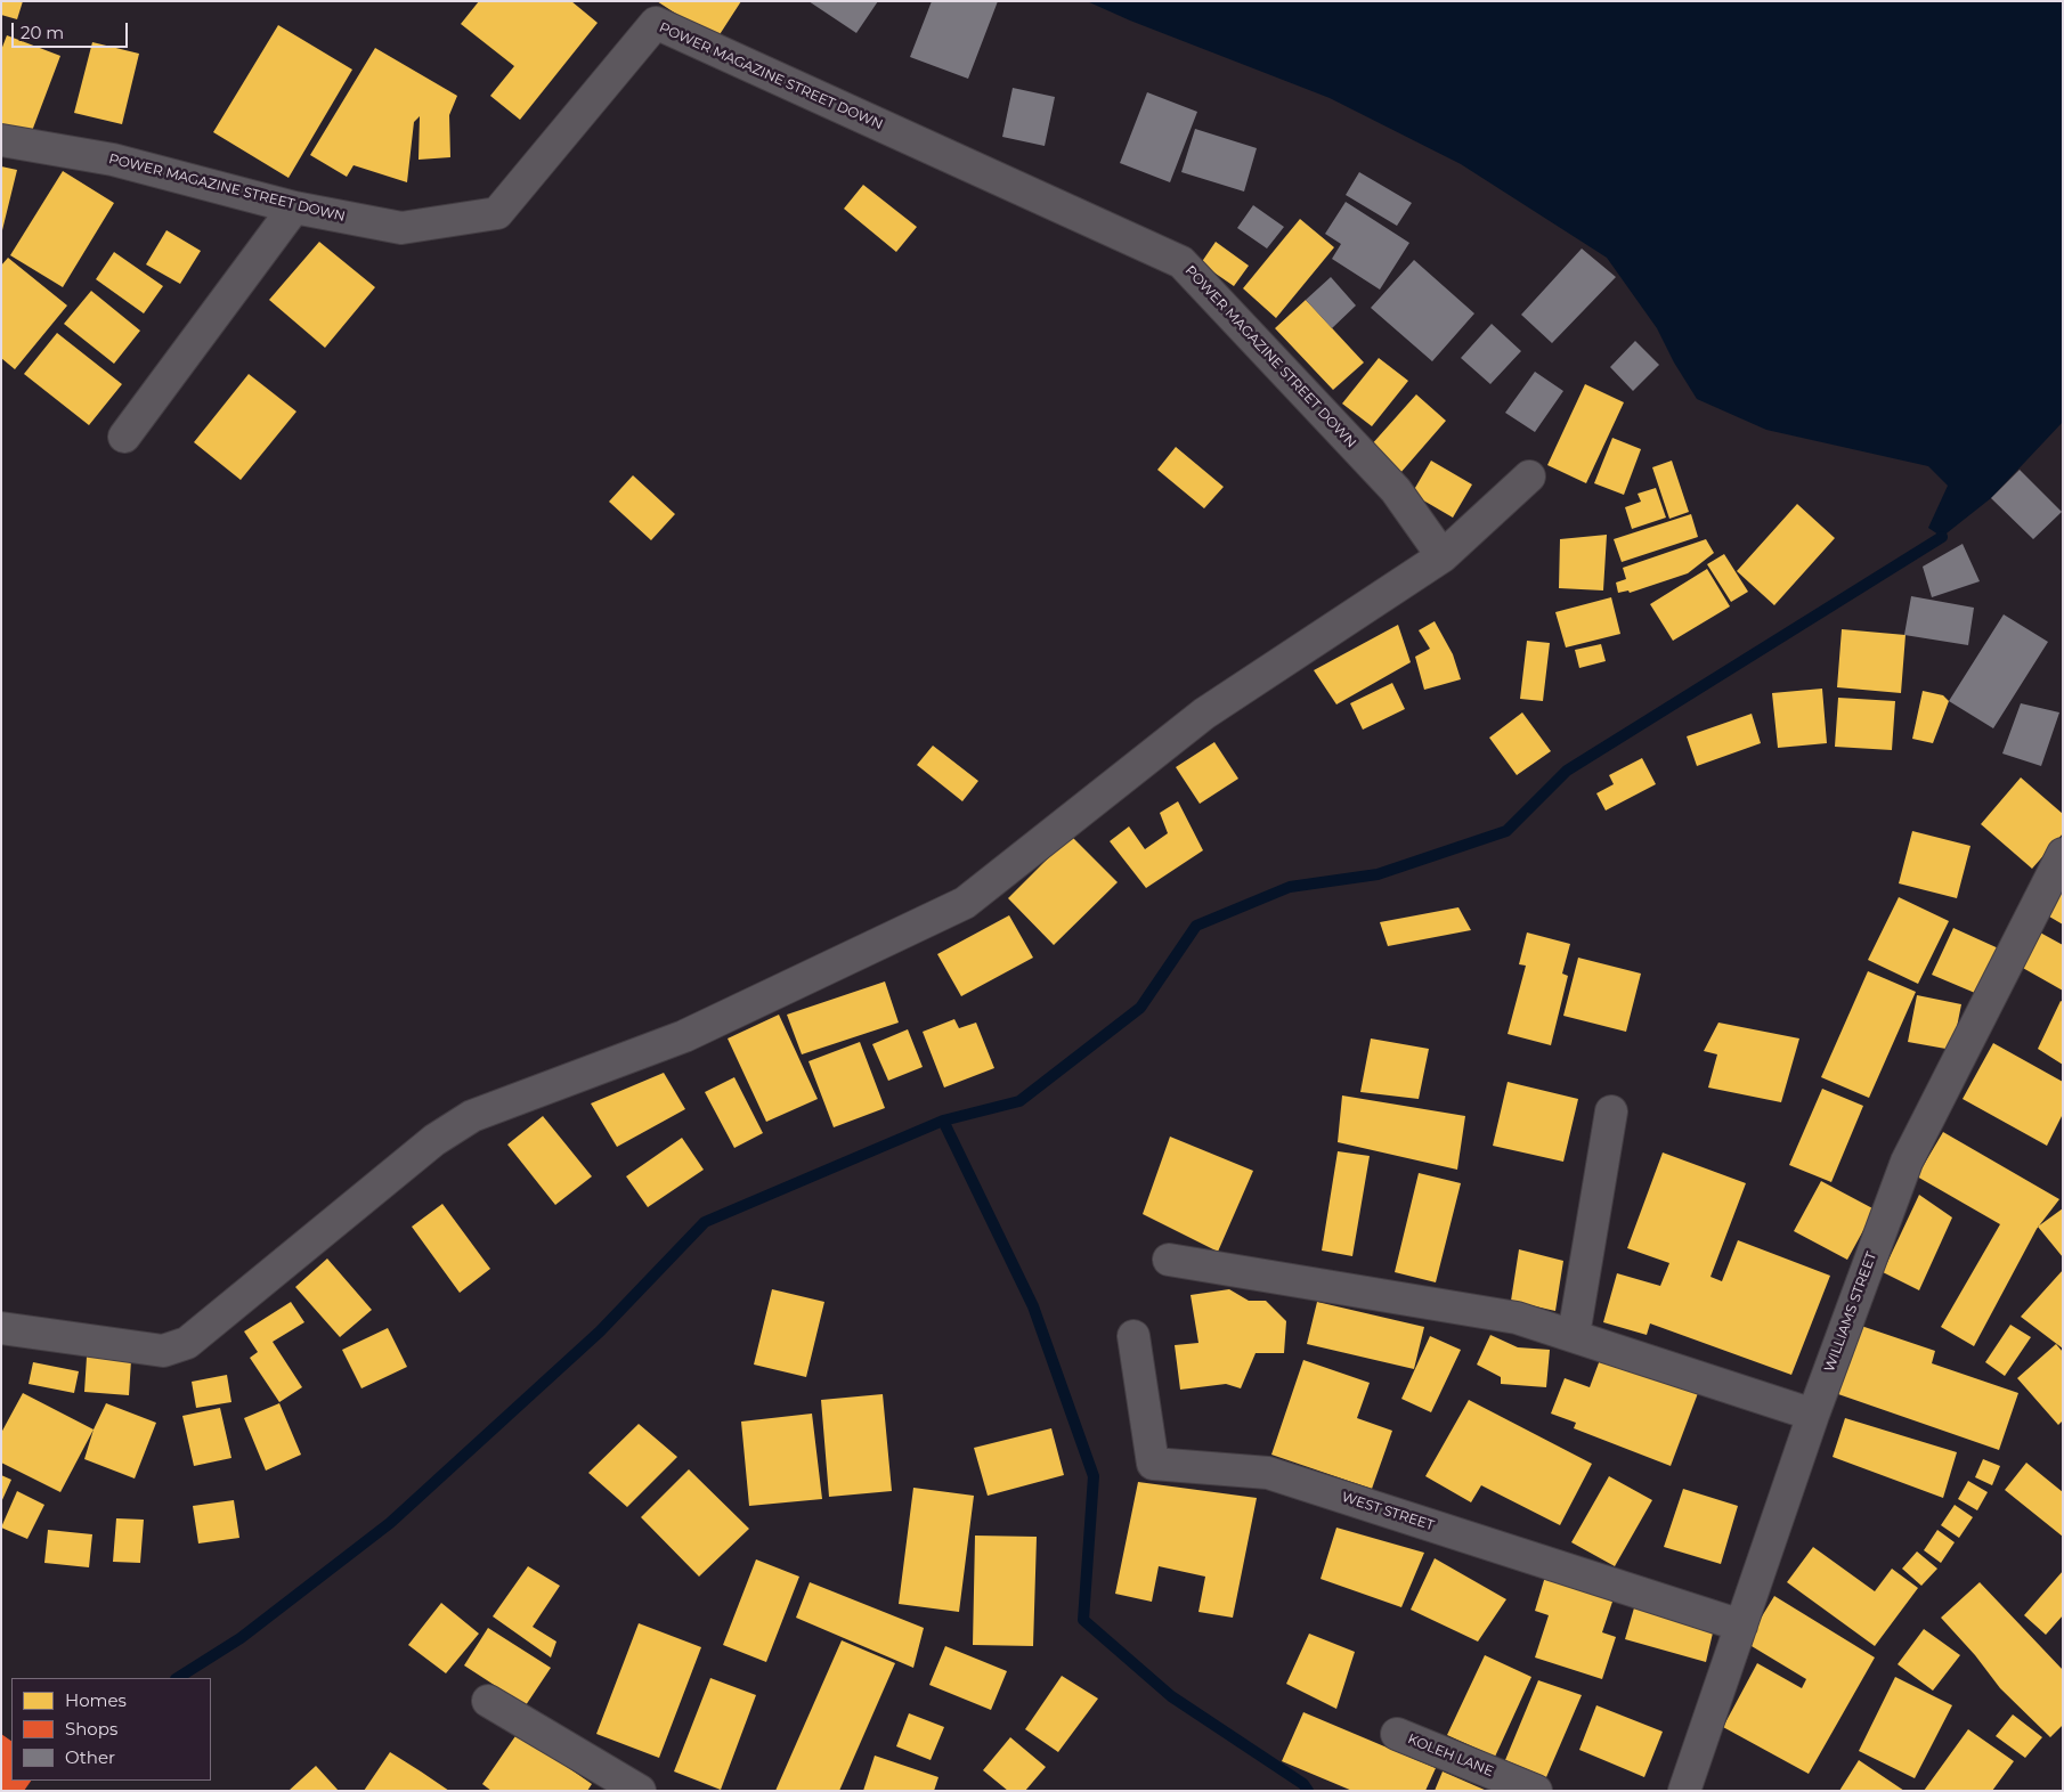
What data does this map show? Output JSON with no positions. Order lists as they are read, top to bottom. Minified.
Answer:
{"streets":{"street":["POWER MAGAZINE STREET DOWN","WILLIAMS STREET","WEST STREET","KOLEH LANE"]},"crossings":[["WILLIAMS STREET","WEST STREET"]],"legend":["Homes","Shops","Other"],"scale_bar":"20 m"}
